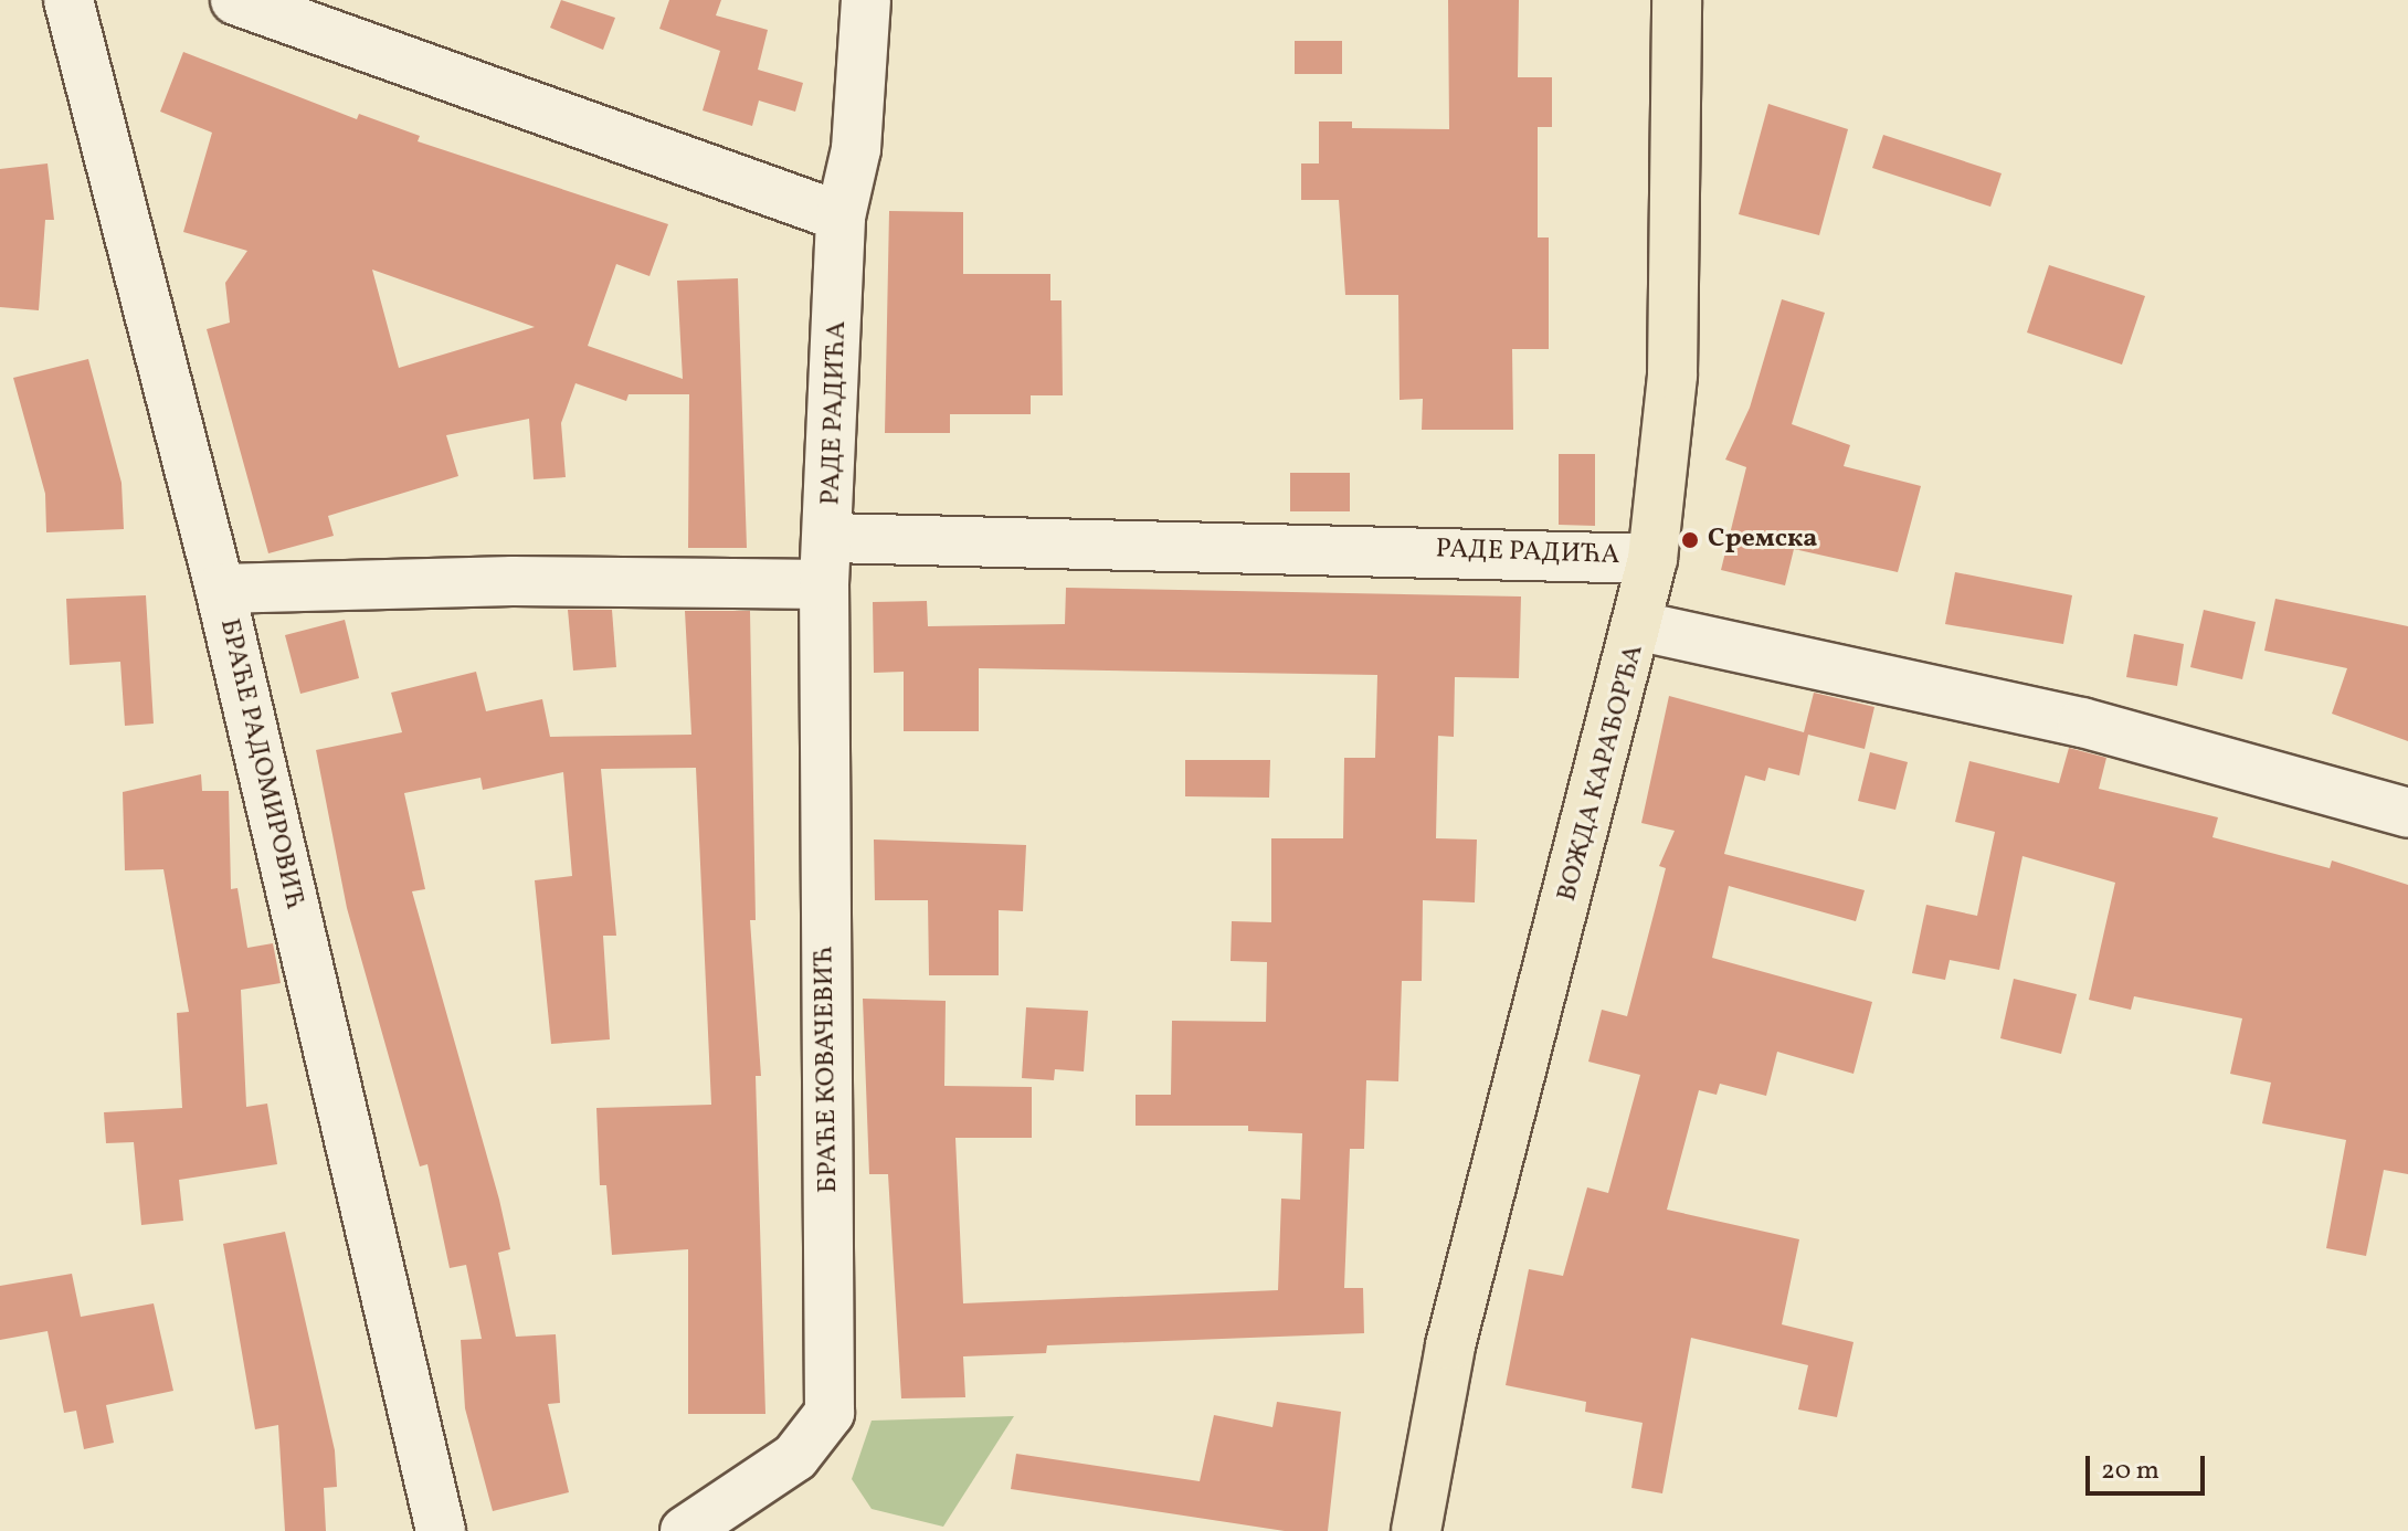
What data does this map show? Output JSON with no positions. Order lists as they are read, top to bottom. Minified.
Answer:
{"streets":{"main road":["ВОЖДА КАРАЂОРЂА"],"street":["РАДЕ РАДИЋА","БРАЋЕ РАДОМИРОВИЋ","БРАЋЕ КОВАЧЕВИЋ"]},"crossings":[["РАДЕ РАДИЋА","ВОЖДА КАРАЂОРЂА"],["РАДЕ РАДИЋА","БРАЋЕ КОВАЧЕВИЋ"]],"places":["Сремска"],"scale_bar":"20 m"}
